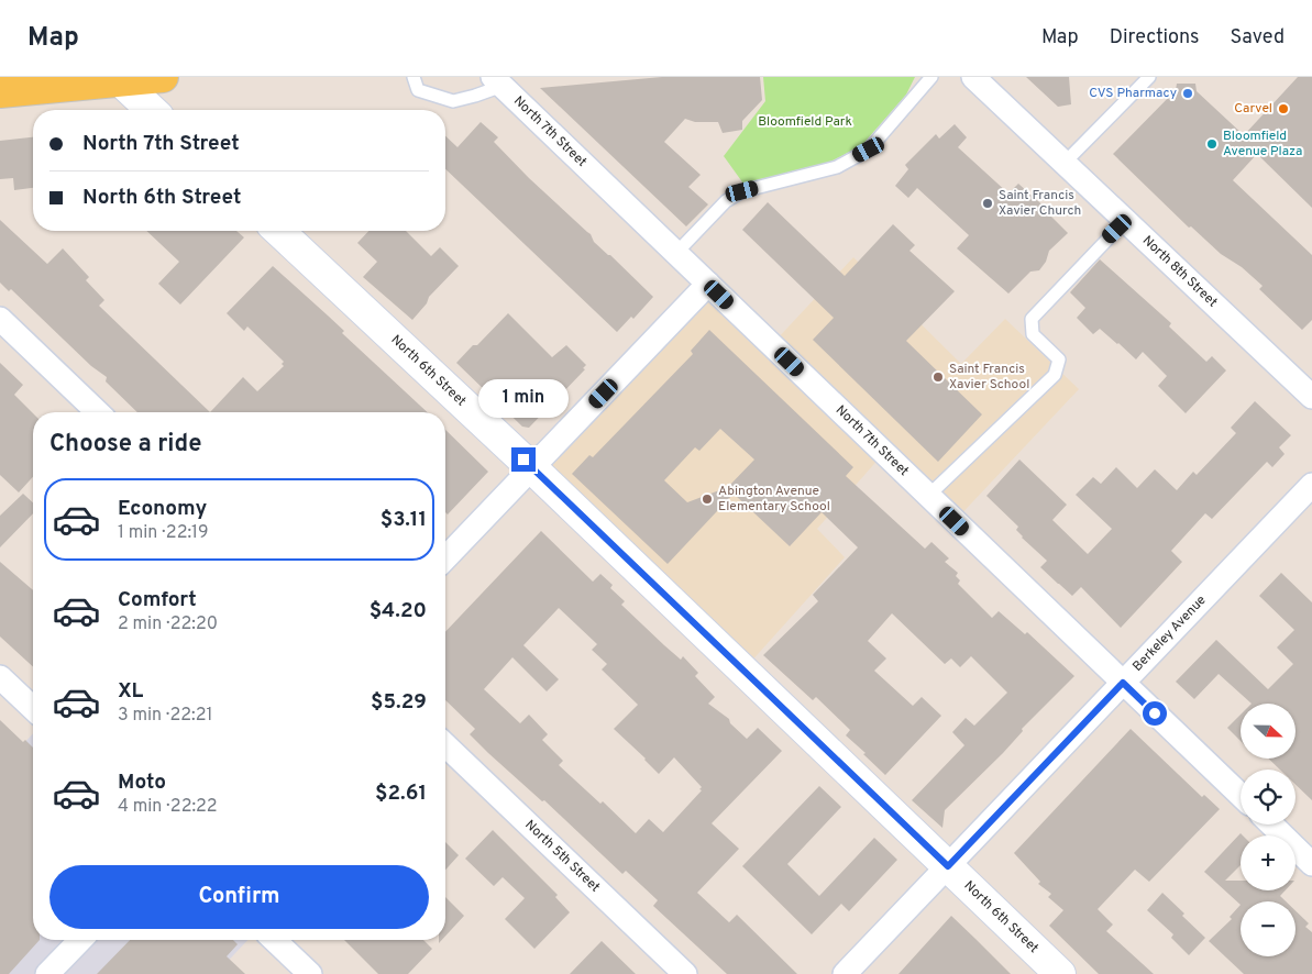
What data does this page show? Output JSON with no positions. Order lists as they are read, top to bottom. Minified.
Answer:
{"streets":{"street":["North 7th Street","North 8th Street","North 6th Street","Berkeley Avenue","North 5th Street"]},"crossings":[["North 7th Street","Berkeley Avenue"],["North 6th Street","Berkeley Avenue"]],"parks":["Bloomfield Park"],"places":["CVS Pharmacy","Carvel","Bloomfield Avenue Plaza","Saint Francis Xavier Church","Saint Francis Xavier School","Abington Avenue Elementary School"],"north":"right","page":{"header":"Map","nav":["Map","Directions","Saved"],"banner":["North 7th Street","North 6th Street"],"bubble":"1 min","heading":"Choose a ride","list":[{"name":"Economy","note":"1 min · 22:19","value":"$3.11"},{"name":"Comfort","note":"2 min · 22:20","value":"$4.20"},{"name":"XL","note":"3 min · 22:21","value":"$5.29"},{"name":"Moto","note":"4 min · 22:22","value":"$2.61"}],"map_buttons":["+","−"],"buttons":"Confirm"}}
